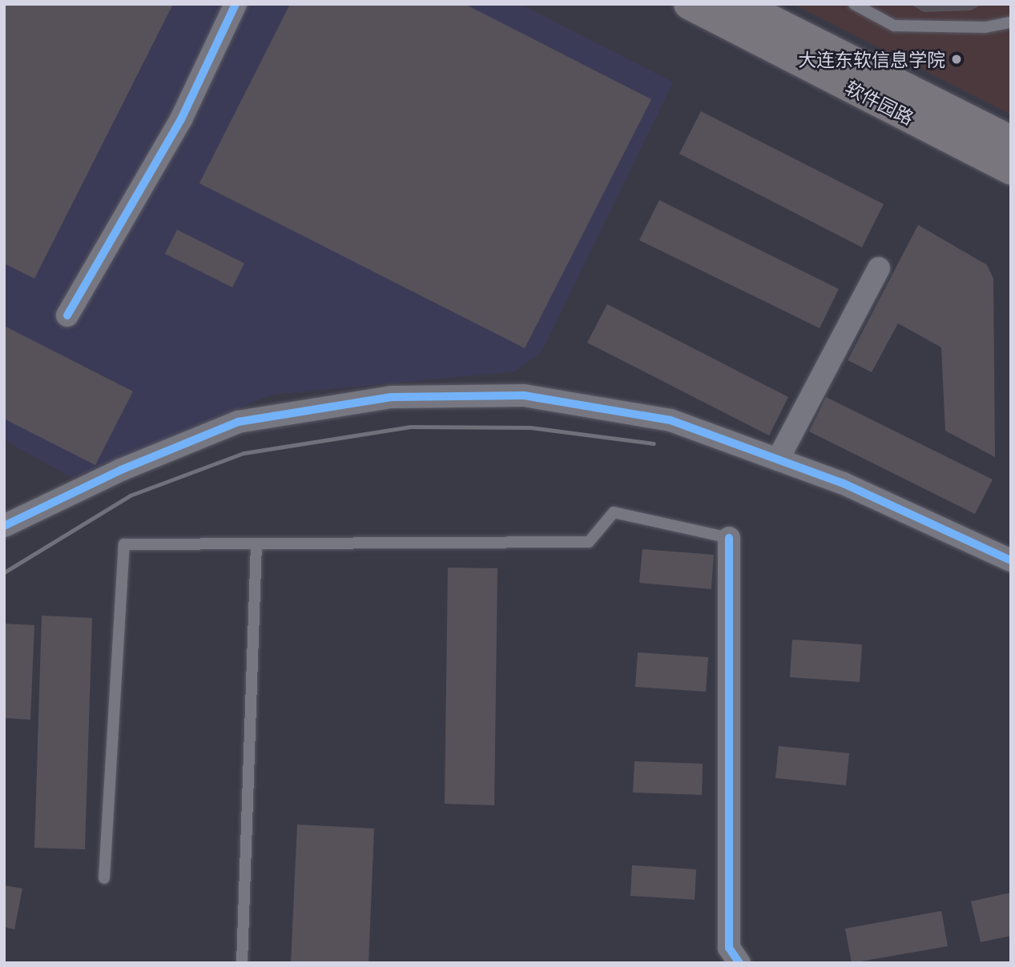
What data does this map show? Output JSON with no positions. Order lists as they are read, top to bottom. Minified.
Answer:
{"streets":{"main road":["软件园路"]},"places":["大连东软信息学院"]}
